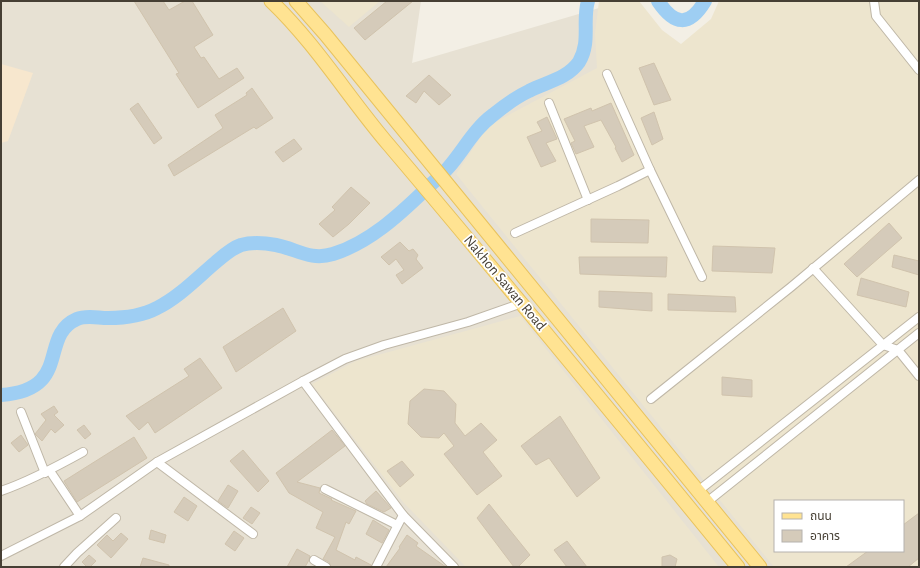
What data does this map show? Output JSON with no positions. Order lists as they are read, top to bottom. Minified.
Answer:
{"streets":{"main road":["Nakhon Sawan Road"]},"legend":["ถนน","อาคาร"]}
